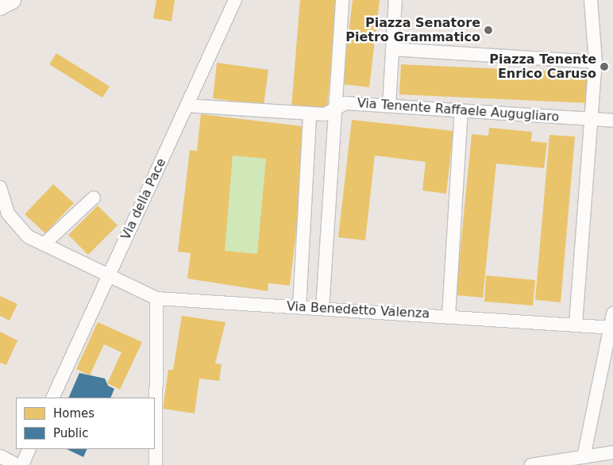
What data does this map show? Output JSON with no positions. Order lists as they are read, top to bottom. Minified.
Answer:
{"streets":{"street":["Via Tenente Raffaele Augugliaro","Via della Pace","Via Benedetto Valenza"]},"crossings":[["Via Tenente Raffaele Augugliaro","Via della Pace"],["Via della Pace","Via Benedetto Valenza"]],"places":["Piazza Senatore Pietro Grammatico","Piazza Tenente Enrico Caruso"],"legend":["Homes","Public"]}
